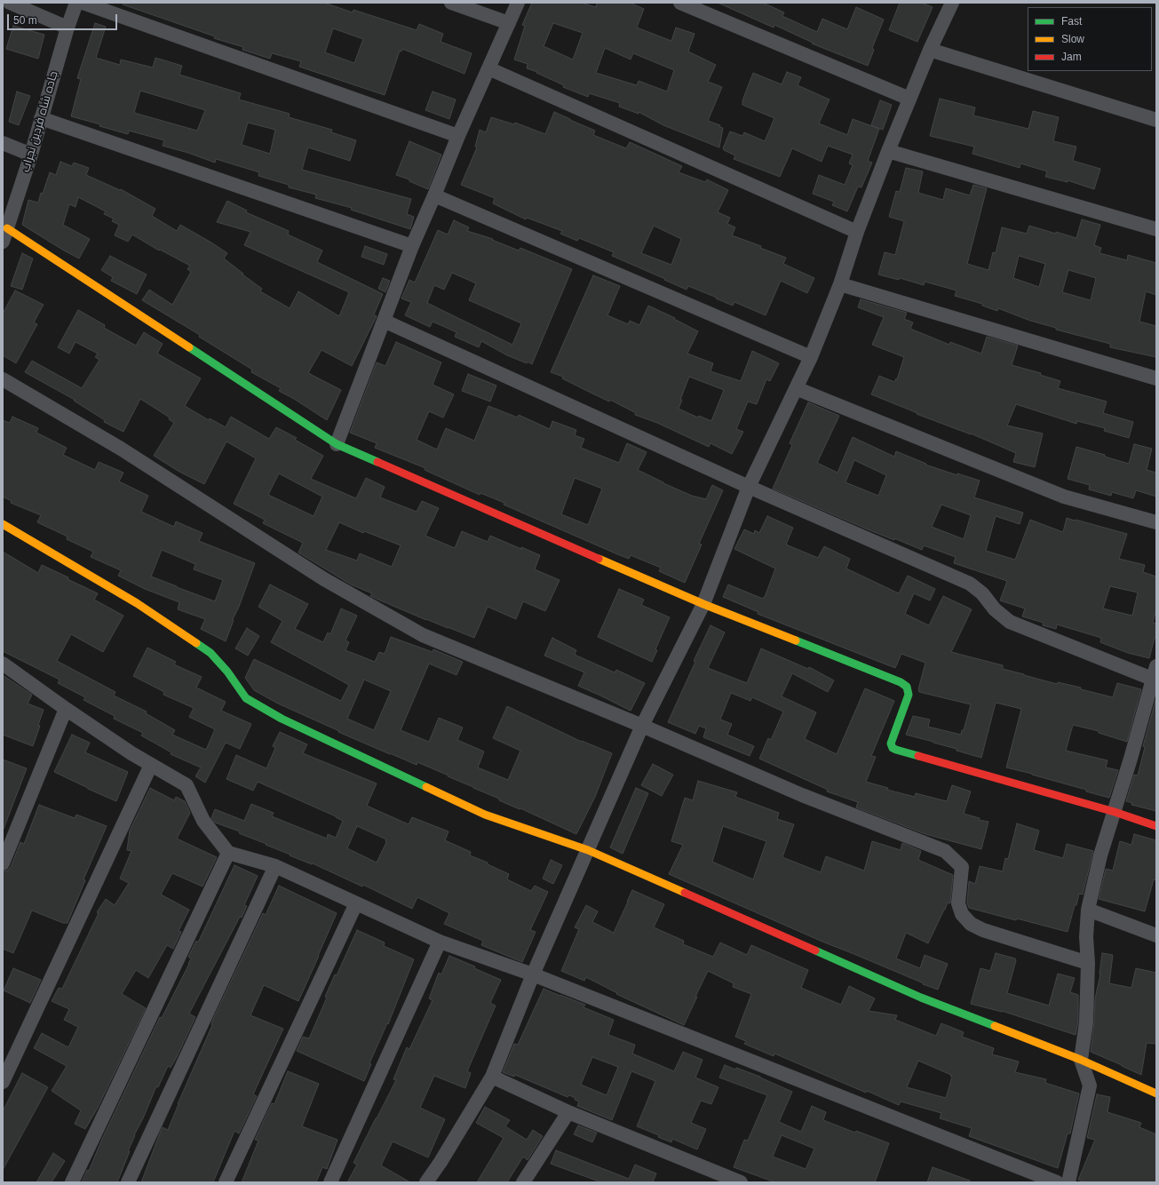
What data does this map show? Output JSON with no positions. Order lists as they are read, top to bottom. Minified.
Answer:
{"streets":{"street":["جاده شاه فردین نجراب"]},"legend":["Fast","Slow","Jam"],"scale_bar":"50 m"}
